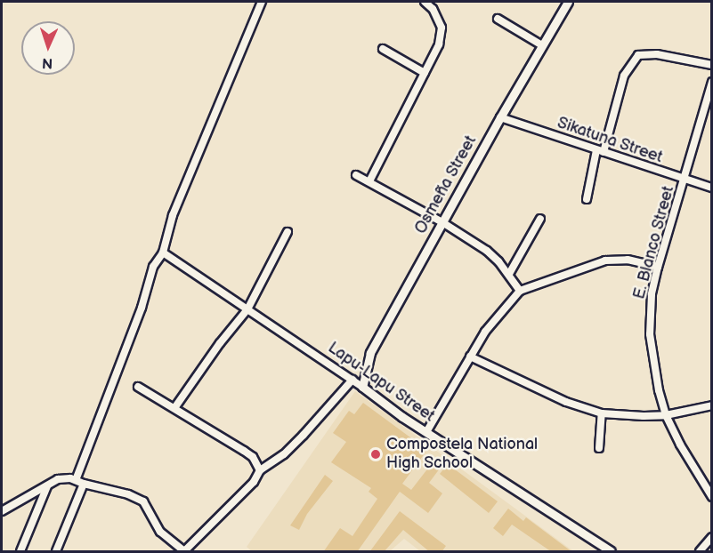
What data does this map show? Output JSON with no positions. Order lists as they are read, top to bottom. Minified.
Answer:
{"streets":{"street":["Sikatuna Street","Osmeña Street","E. Blanco Street","Lapu-Lapu Street"]},"crossings":[["Sikatuna Street","Osmeña Street"],["Sikatuna Street","E. Blanco Street"],["Osmeña Street","Lapu-Lapu Street"]],"places":["Compostela National High School"],"north":"bottom"}
